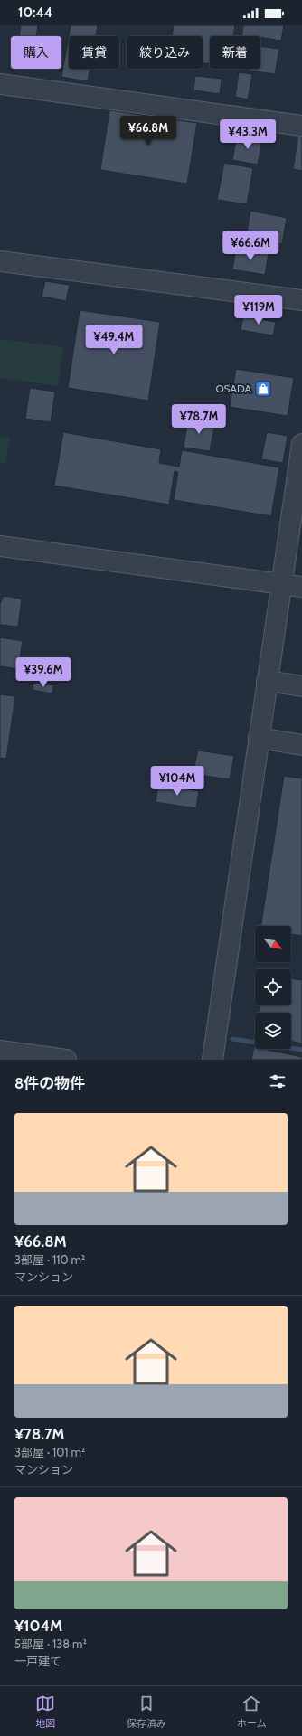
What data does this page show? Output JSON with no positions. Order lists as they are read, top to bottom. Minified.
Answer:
{"places":{"shop":["OSADA"]},"north":"bottom right","page":{"status":"10:44","chip":["購入","賃貸","絞り込み","新着"],"price":["¥66.8M","¥43.3M","¥66.6M","¥119M","¥49.4M","¥78.7M","¥39.6M","¥104M"],"heading":"8件の物件","list":[{"name":"¥66.8M","note":"3部屋 · 110 m² · マンション"},{"name":"¥78.7M","note":"3部屋 · 101 m² · マンション"},{"name":"¥104M","note":"5部屋 · 138 m² · 一戸建て"}],"tabs":["地図","保存済み","ホーム"]}}
